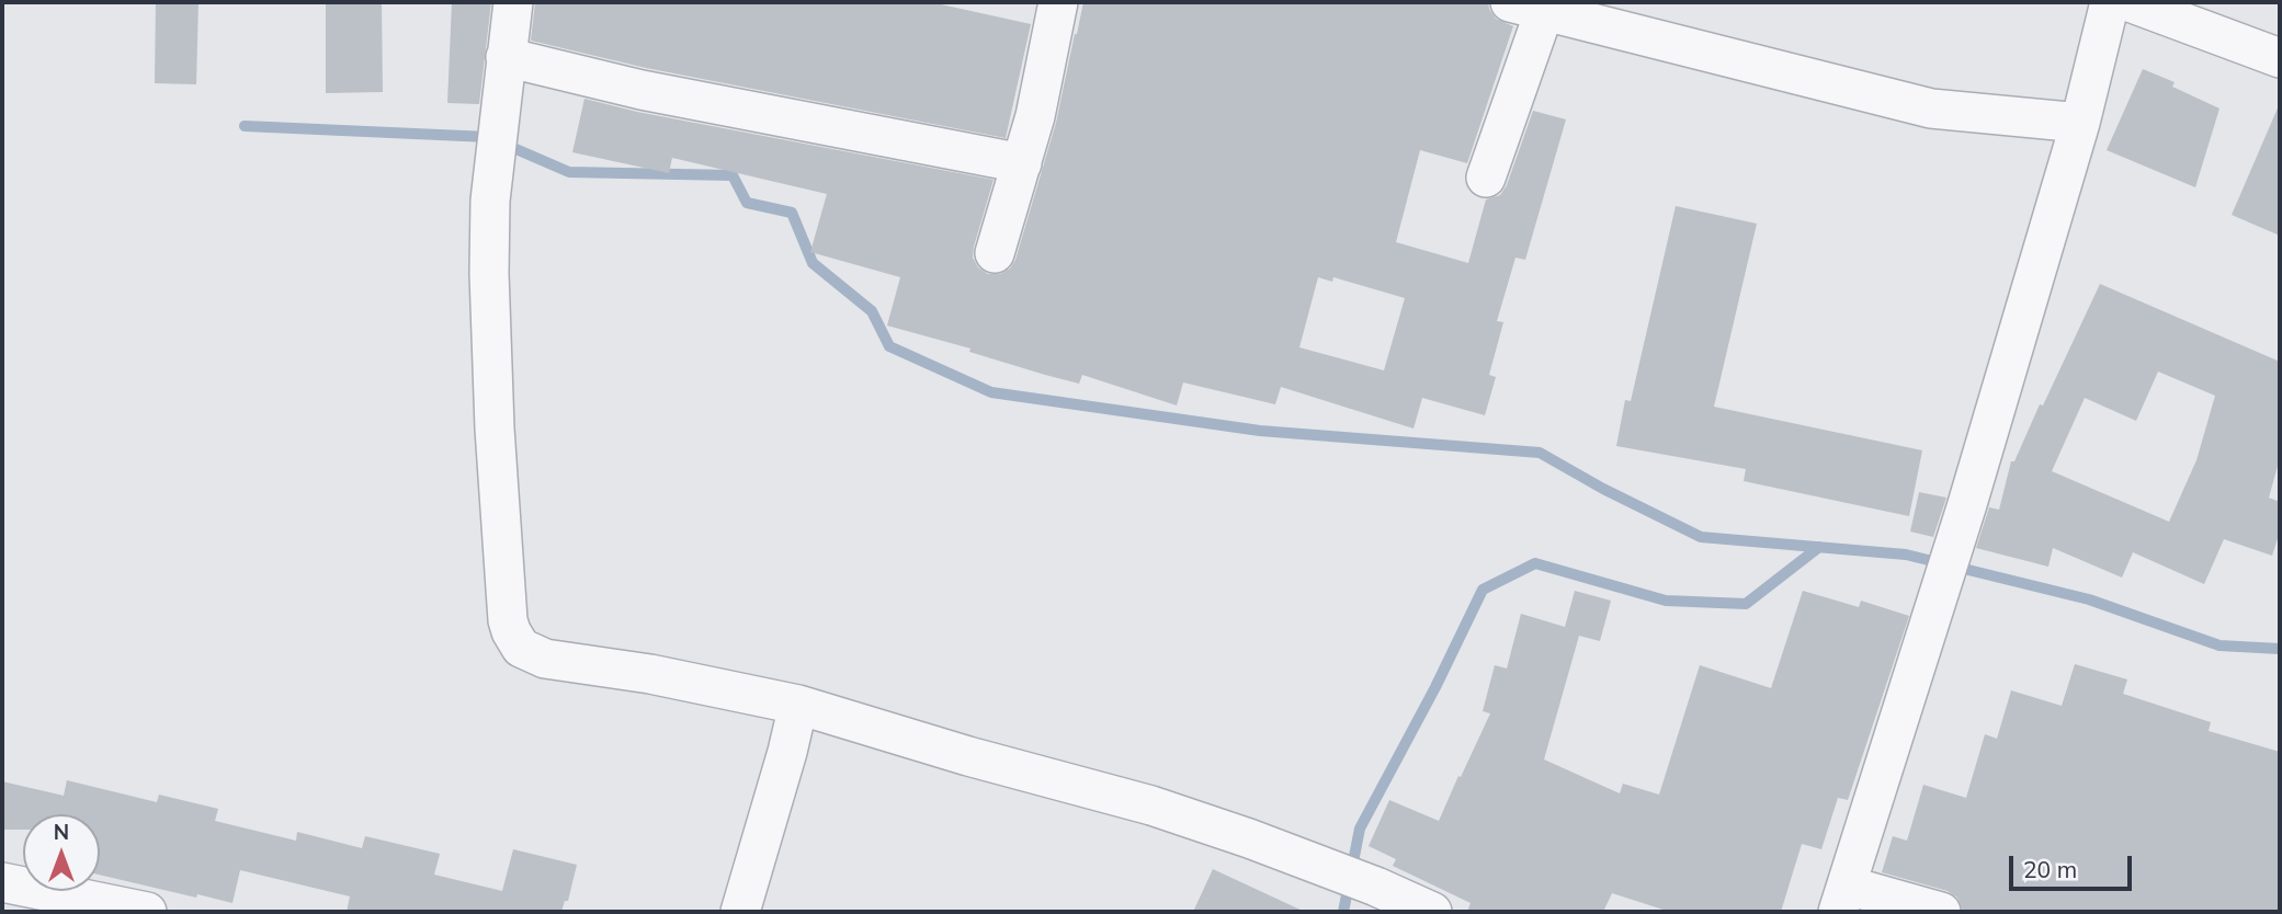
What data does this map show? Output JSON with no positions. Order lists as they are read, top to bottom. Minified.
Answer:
{"scale_bar":"20 m","north":"top"}
